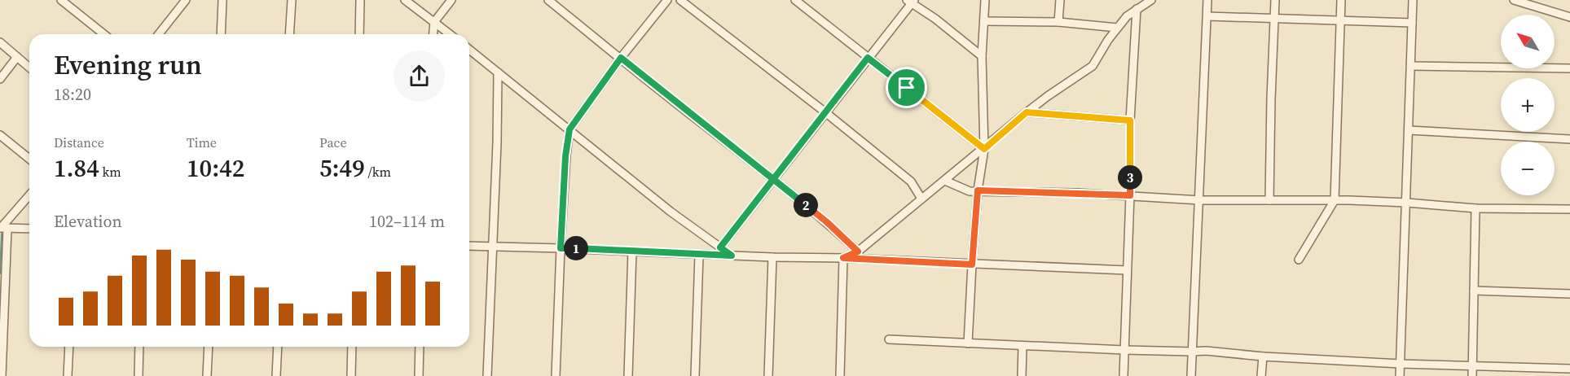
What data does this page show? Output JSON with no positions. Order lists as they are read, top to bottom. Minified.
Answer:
{"north":"top left","page":{"map_buttons":["+","−"],"heading":["Evening run","18:20"],"stats":[["Distance","1.84 km"],["Time","10:42"],["Pace","5:49 /km"]],"pins":["3","2","1"],"chart":["Elevation","102–114 m"]}}
